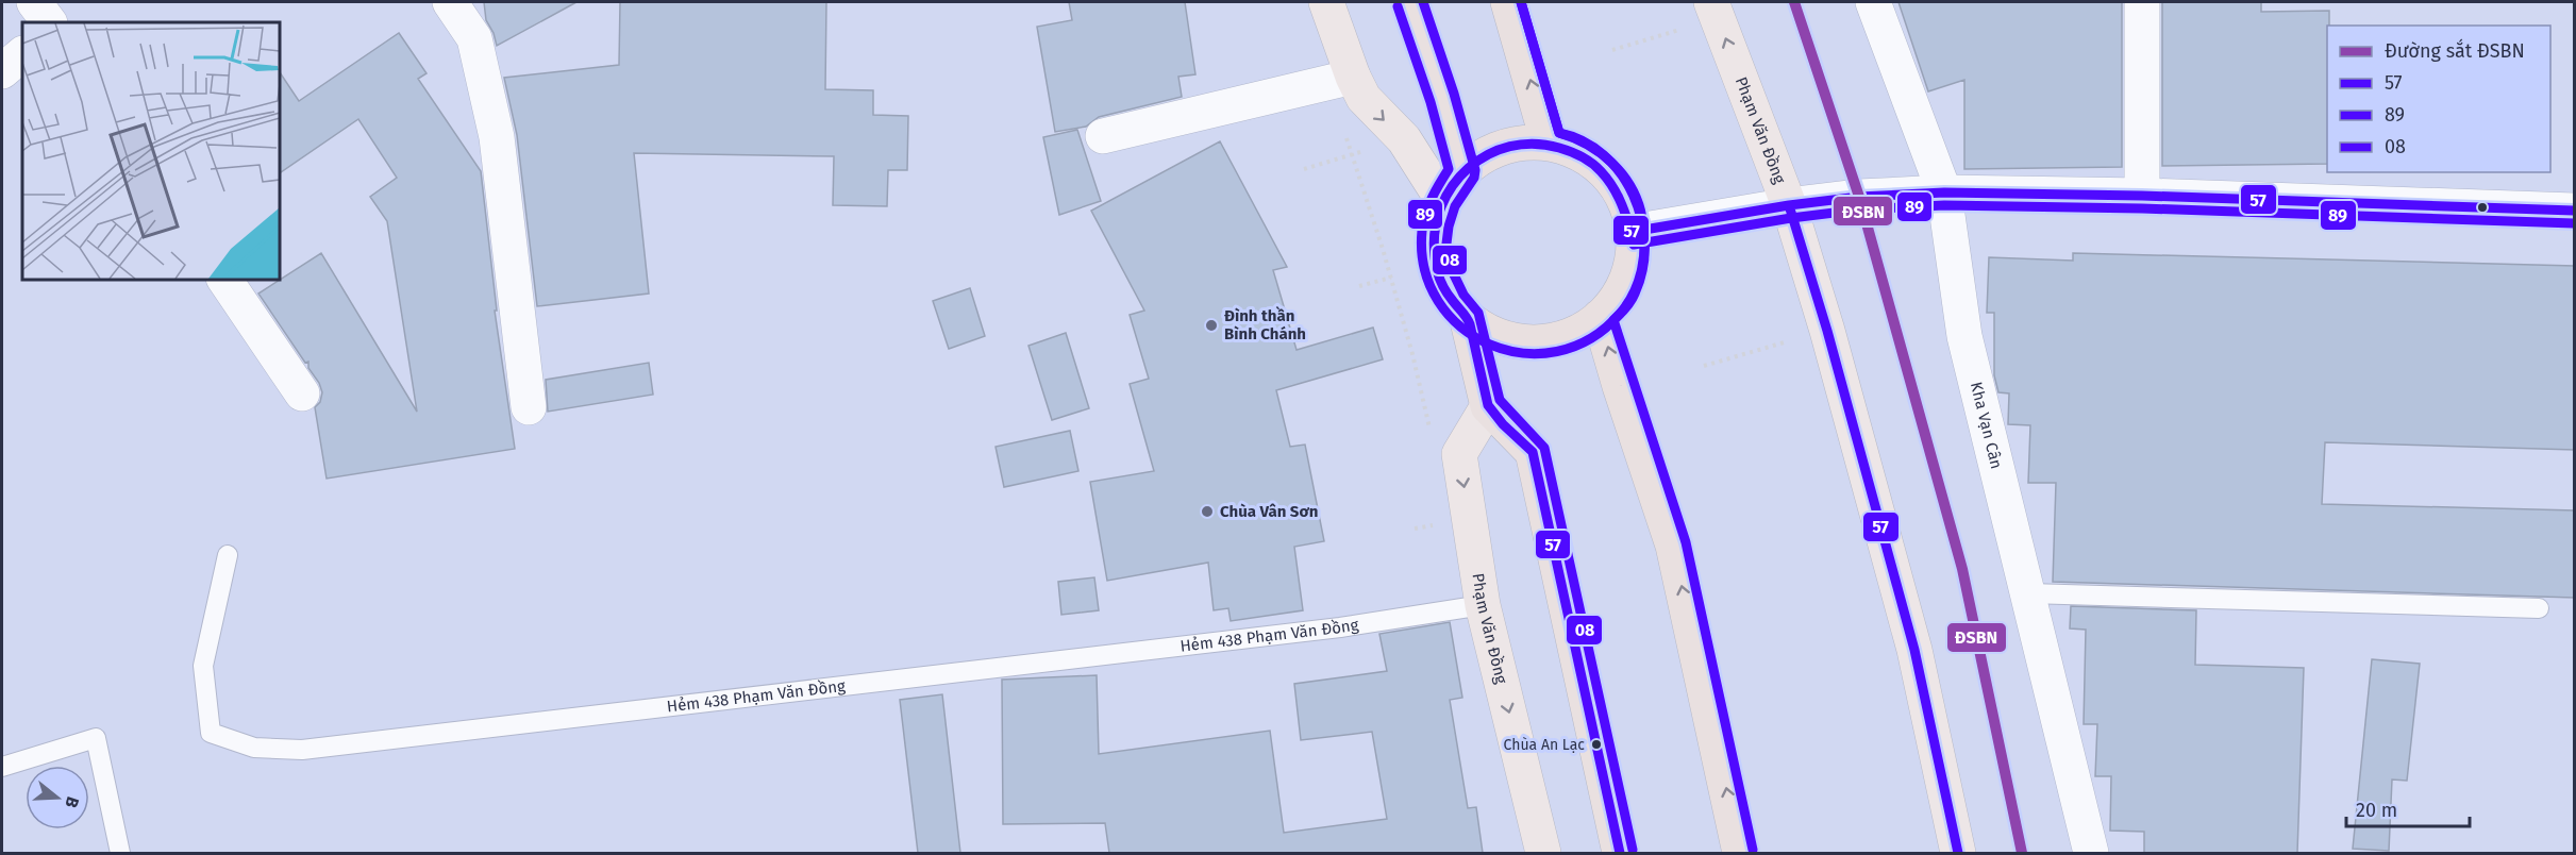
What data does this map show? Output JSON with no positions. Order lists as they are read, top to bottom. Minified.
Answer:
{"streets":{"main road":["Phạm Văn Đồng"],"street":["Kha Vạn Cân"],"lane":["Hẻm 438 Phạm Văn Đồng"]},"crossings":[["Phạm Văn Đồng","Hẻm 438 Phạm Văn Đồng"]],"places":["Đình thần Bình Chánh","Chùa Vân Sơn","Chùa An Lạc"],"lines":["rail line ĐSBN","transit line 89","transit line 08","transit line 57"],"legend":["Đường sắt ĐSBN","57","89","08"],"scale_bar":"20 m","north":"right"}
